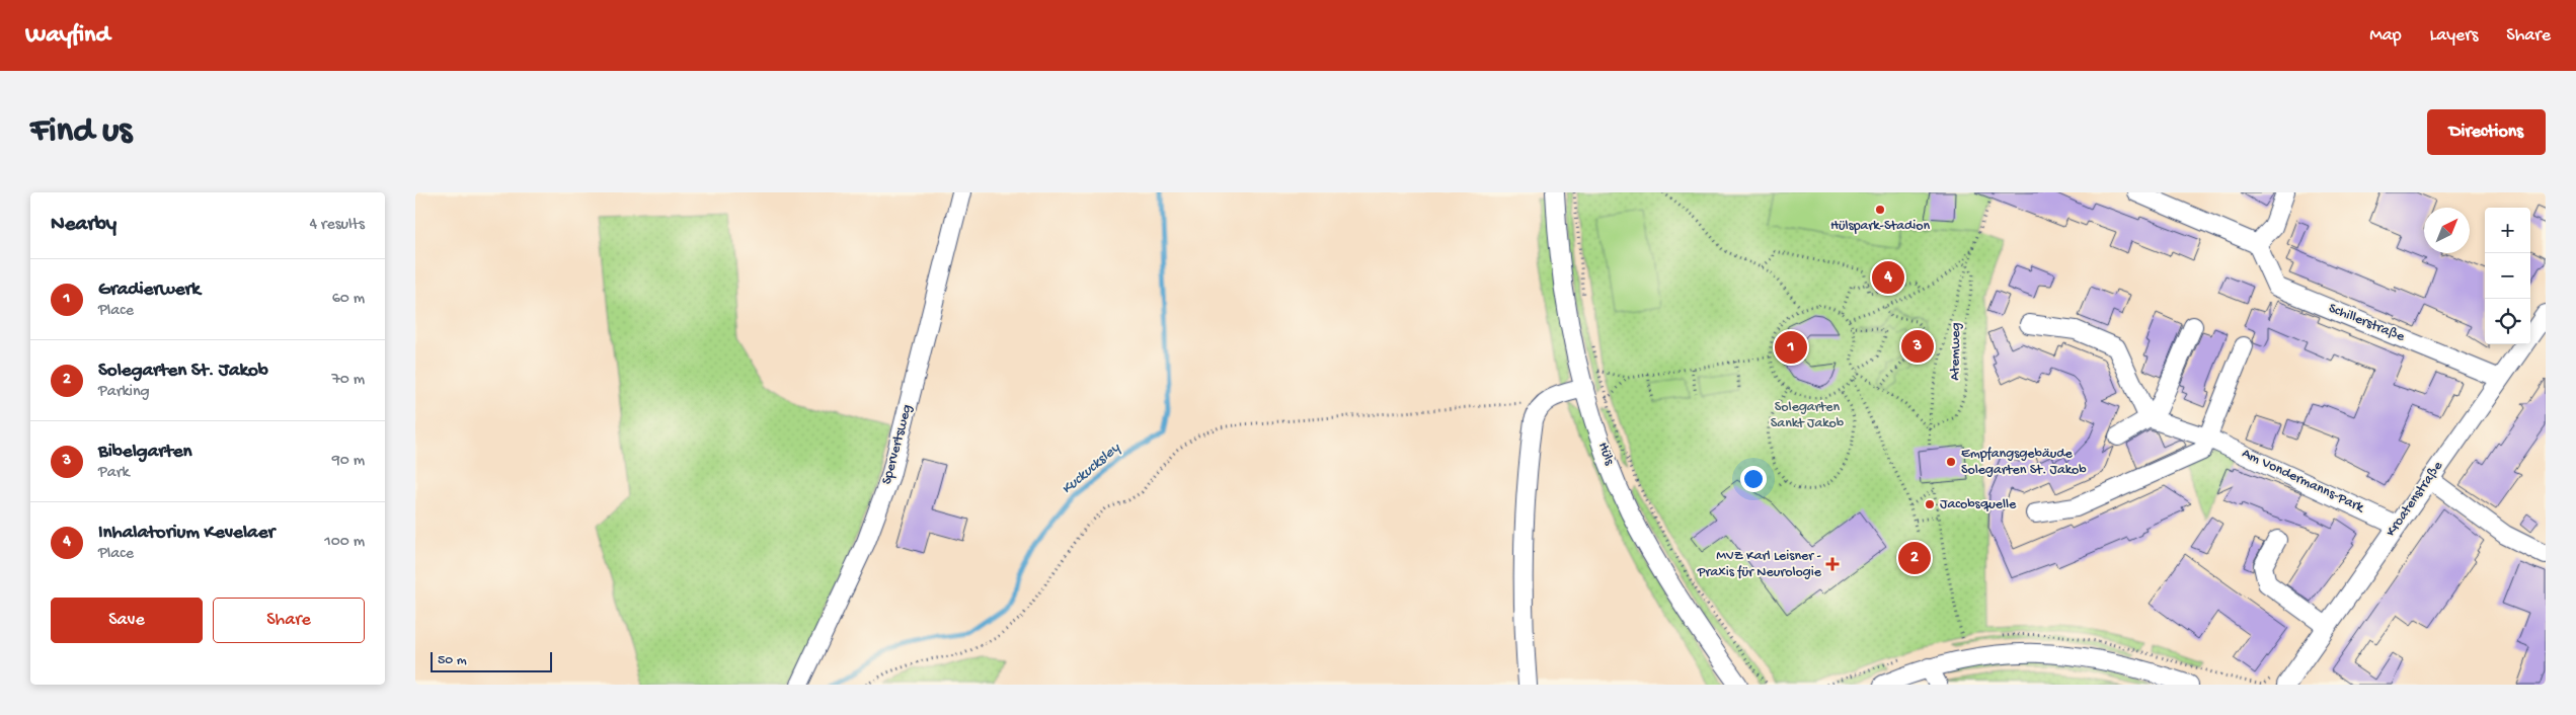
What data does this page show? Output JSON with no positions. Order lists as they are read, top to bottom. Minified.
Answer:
{"streets":{"street":["Schillerstraße","Spervertsweg","Hüls","Am Vondermanns-Park","Kroatenstraße"],"path":["Atemweg"]},"crossings":[["Schillerstraße","Kroatenstraße"],["Am Vondermanns-Park","Kroatenstraße"]],"water":["Kuckucksley"],"parks":["Solegarten Sankt Jakob"],"places":{"other":["Hülspark-Stadion","Empfangsgebäude Solegarten St. Jakob","Jacobsquelle"],"health":["MVZ Karl Leisner - Praxis für Neurologie"]},"scale_bar":"50 m","north":"top right","page":{"header":"Wayfind","nav":["Map","Layers","Share"],"buttons":["Directions",["Save","Share"]],"title":"Find us","heading":["Nearby","4 results"],"map_buttons":["+","−"],"list":[{"mark":"1","name":"Gradierwerk","note":"Place","value":"60 m"},{"mark":"2","name":"Solegarten St. Jakob","note":"Parking","value":"70 m"},{"mark":"3","name":"Bibelgarten","note":"Park","value":"90 m"},{"mark":"4","name":"Inhalatorium Kevelaer","note":"Place","value":"100 m"}],"pins":["4","3","1","2"],"scale":"50 m"}}
